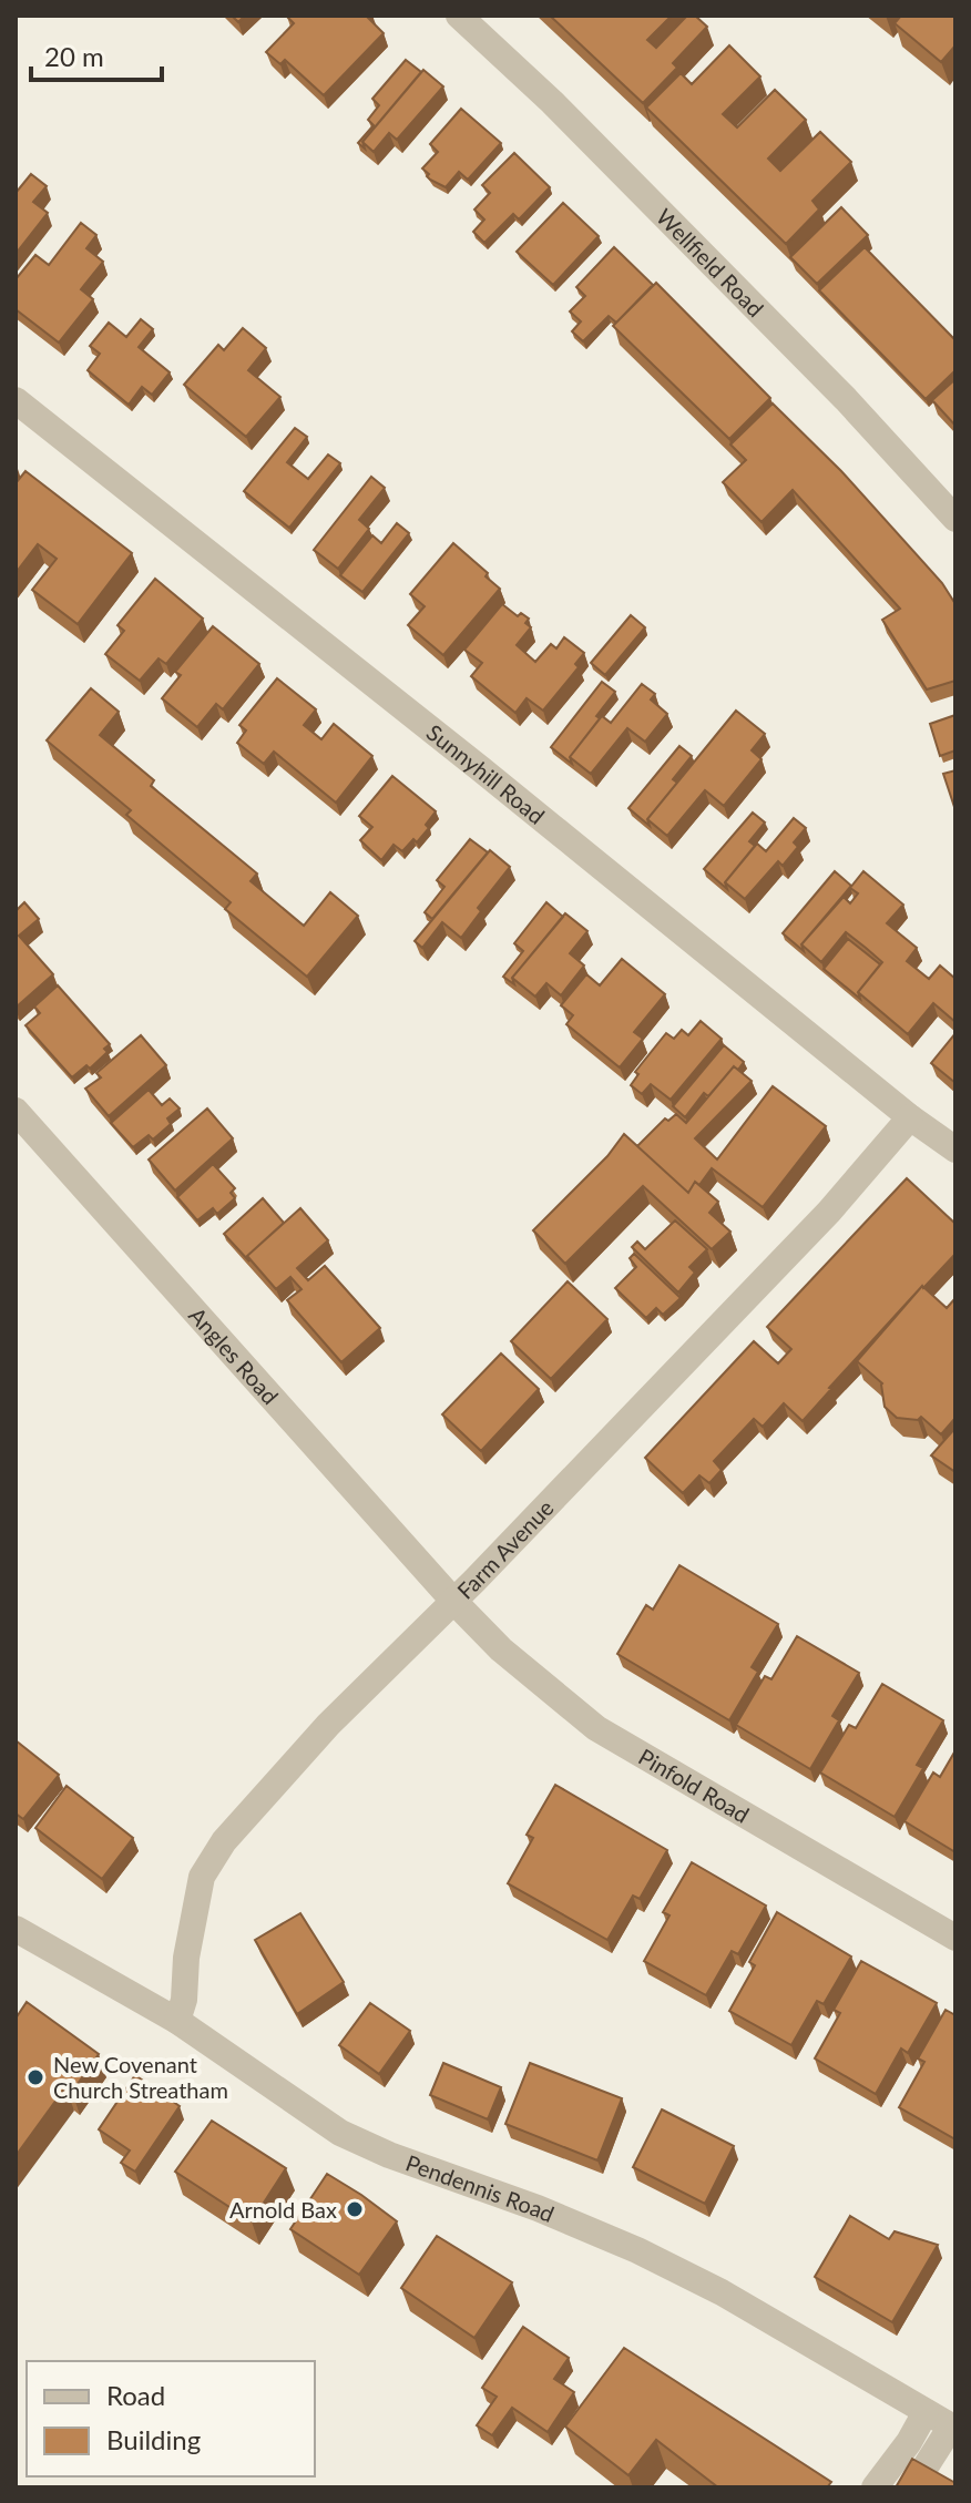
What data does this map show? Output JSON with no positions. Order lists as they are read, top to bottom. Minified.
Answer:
{"streets":{"street":["Wellfield Road","Sunnyhill Road","Angles Road","Farm Avenue","Pinfold Road","Pendennis Road"]},"crossings":[["Sunnyhill Road","Farm Avenue"],["Angles Road","Farm Avenue"],["Angles Road","Pinfold Road"],["Farm Avenue","Pinfold Road"],["Farm Avenue","Pendennis Road"]],"places":["New Covenant Church Streatham","Arnold Bax"],"legend":["Road","Building"],"scale_bar":"20 m"}
